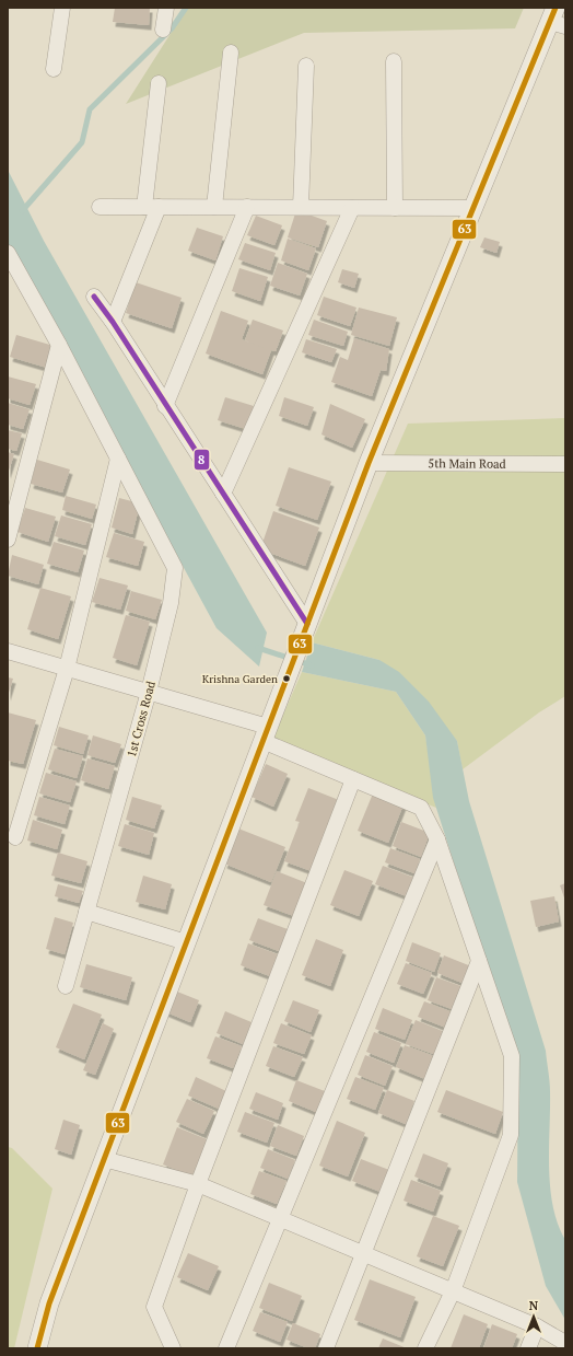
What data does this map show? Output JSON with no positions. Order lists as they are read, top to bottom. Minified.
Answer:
{"streets":{"street":["5th Main Road","1st Cross Road"]},"places":["Krishna Garden"],"lines":["transit line 63","transit line 8"],"north":"top"}
